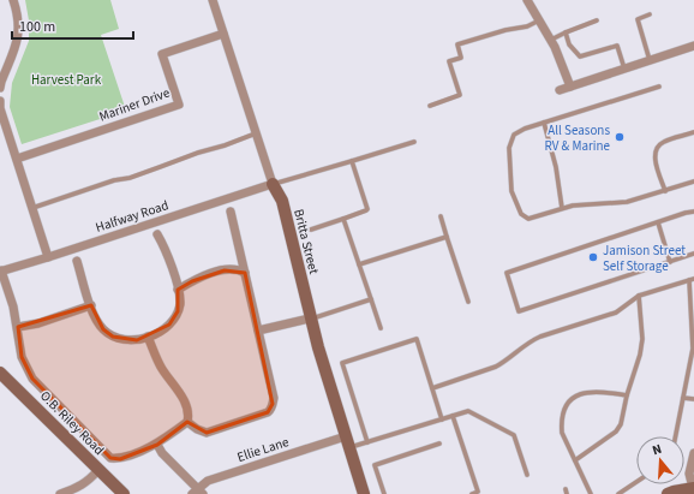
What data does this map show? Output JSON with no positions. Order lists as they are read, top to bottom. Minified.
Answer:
{"streets":{"street":["Mariner Drive","Halfway Road","Britta Street","O.B. Riley Road","Ellie Lane"]},"crossings":[["Mariner Drive","Britta Street"],["Halfway Road","Britta Street"],["Britta Street","Ellie Lane"]],"parks":["Harvest Park"],"places":["All Seasons RV & Marine","Jamison Street Self Storage"],"scale_bar":"100 m","north":"top"}
